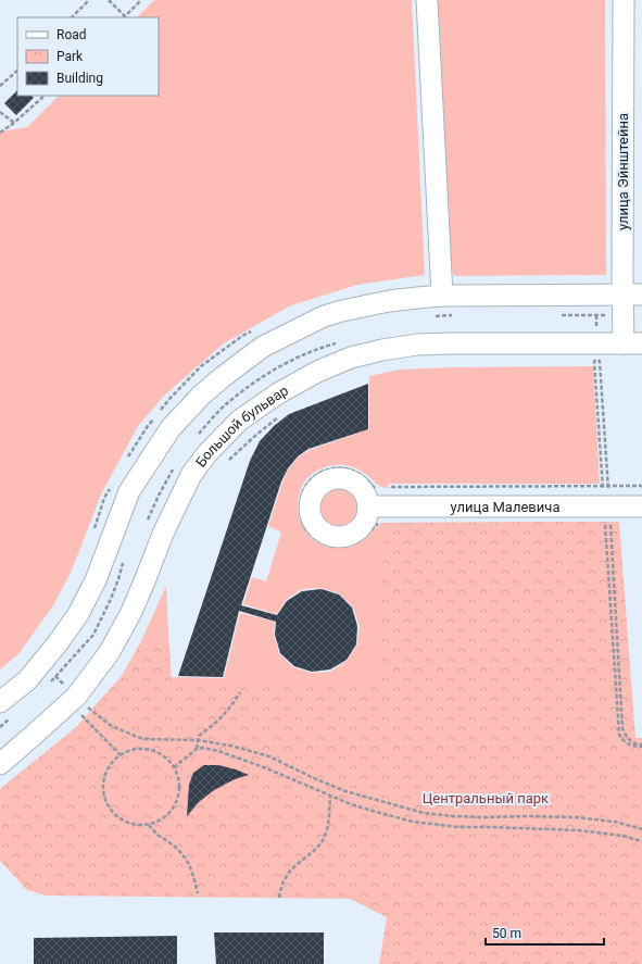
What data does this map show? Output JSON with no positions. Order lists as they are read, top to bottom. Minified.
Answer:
{"streets":{"street":["улица Эйнштейна","Большой бульвар","улица Малевича"]},"crossings":[["улица Эйнштейна","Большой бульвар"]],"parks":["Центральный парк"],"legend":["Road","Park","Building"],"scale_bar":"50 m"}
